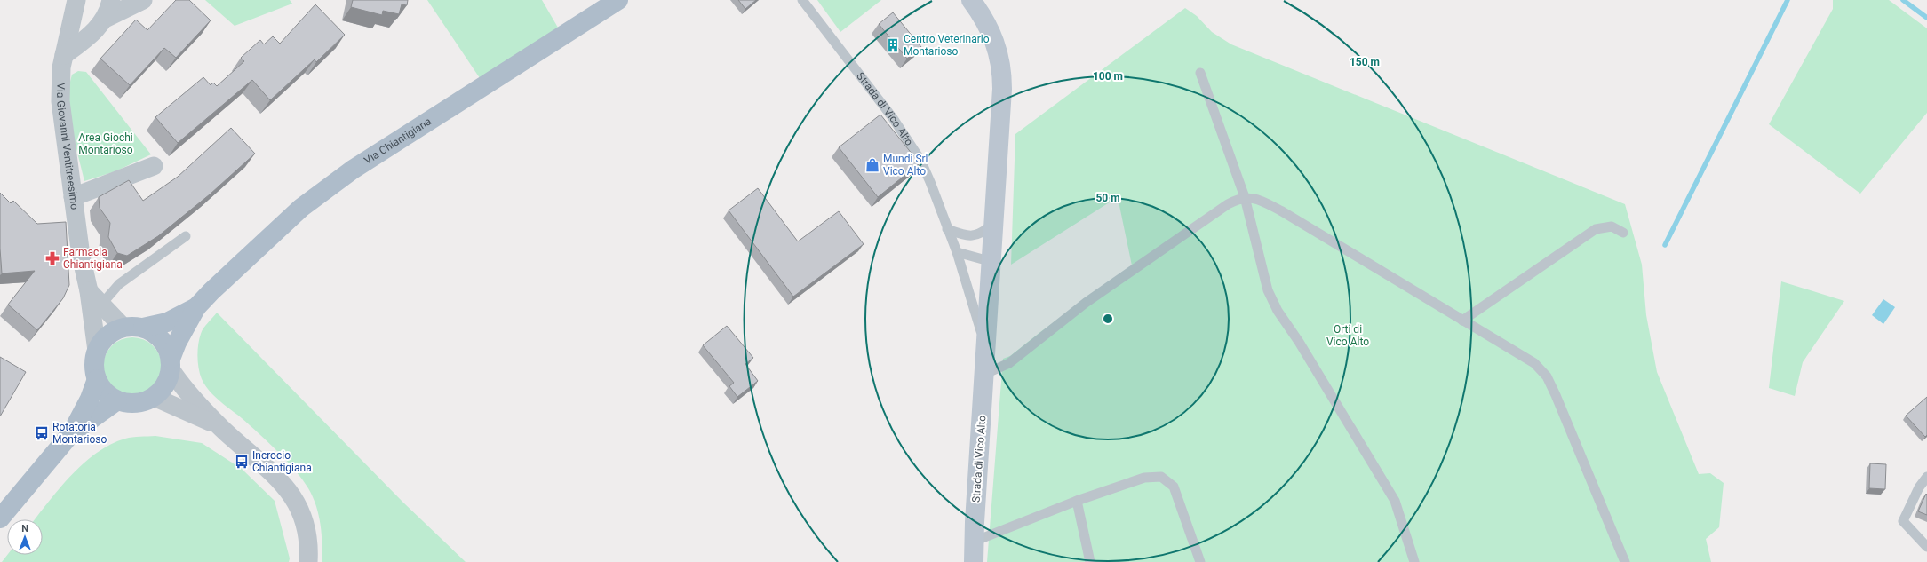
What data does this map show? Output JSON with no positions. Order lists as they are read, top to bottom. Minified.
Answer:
{"streets":{"main road":["Via Chiantigiana"],"street":["Strada di Vico Alto","Via Giovanni Ventitreesimo"]},"crossings":[["Via Chiantigiana","Via Giovanni Ventitreesimo"]],"parks":["Area Giochi Montarioso","Orti di Vico Alto"],"places":{"building":["Centro Veterinario Montarioso"],"shop":["Mundi Srl Vico Alto"],"pharmacy":["Farmacia Chiantigiana"],"bus stop":["Rotatoria Montarioso","Incrocio Chiantigiana"]},"north":"top","rings":["150 m","100 m","50 m"]}
